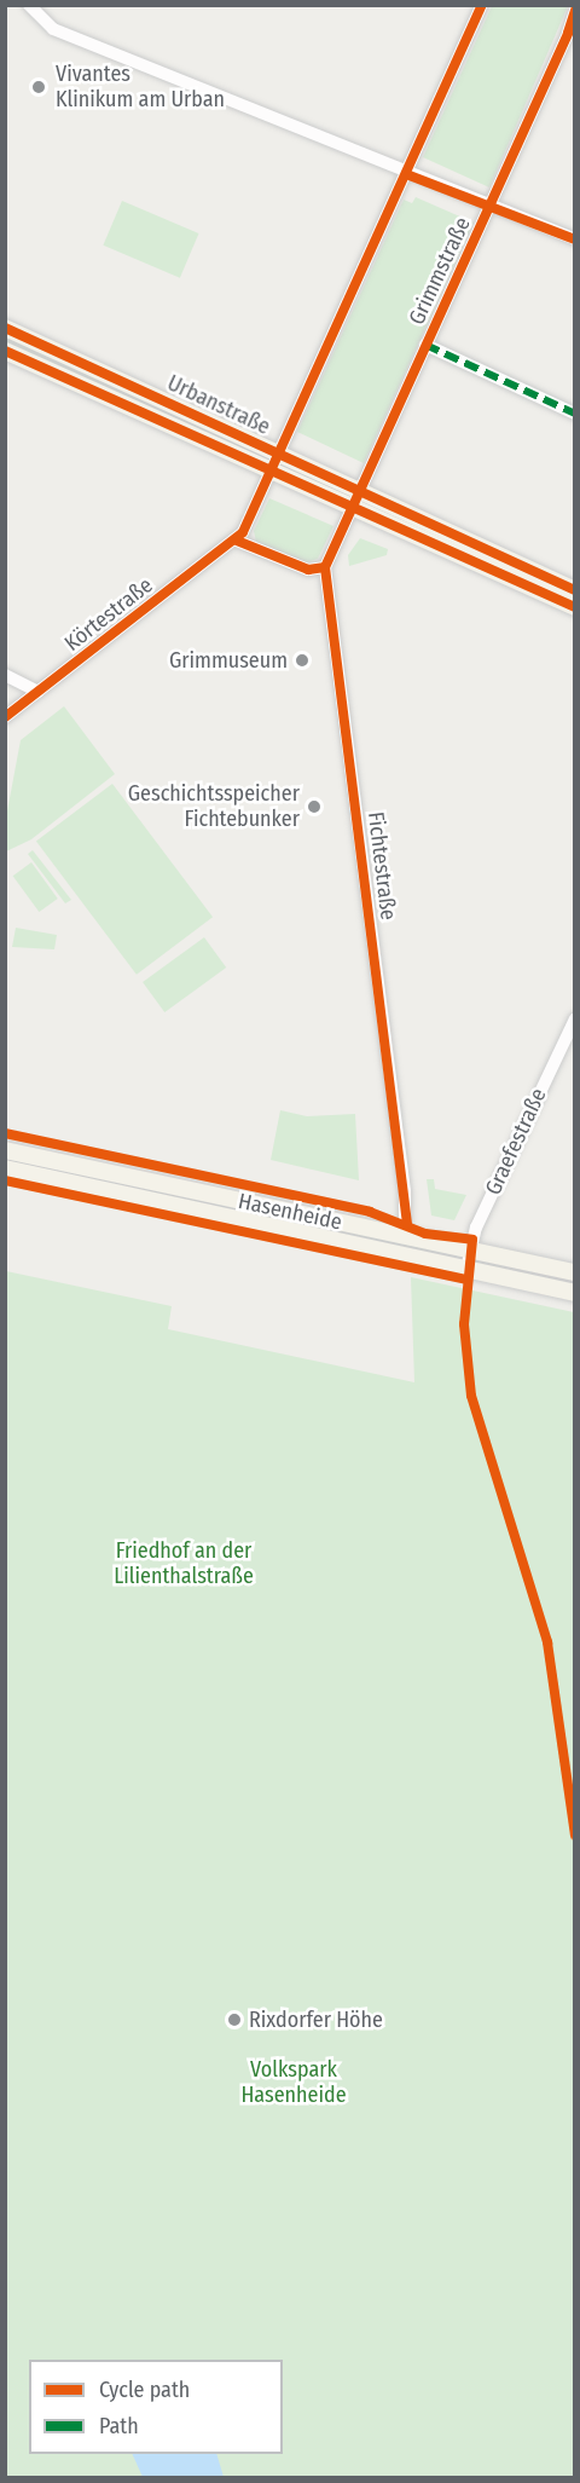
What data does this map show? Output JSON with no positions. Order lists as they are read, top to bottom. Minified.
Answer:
{"streets":{"main road":["Urbanstraße","Hasenheide"],"street":["Grimmstraße","Körtestraße","Fichtestraße","Graefestraße"]},"crossings":[["Grimmstraße","Urbanstraße"],["Urbanstraße","Körtestraße"],["Fichtestraße","Hasenheide"],["Graefestraße","Hasenheide"]],"parks":["Friedhof an der Lilienthalstraße","Volkspark Hasenheide"],"places":["Vivantes Klinikum am Urban","Grimmuseum","Geschichtsspeicher Fichtebunker","Rixdorfer Höhe"],"legend":["Cycle path","Path"]}
